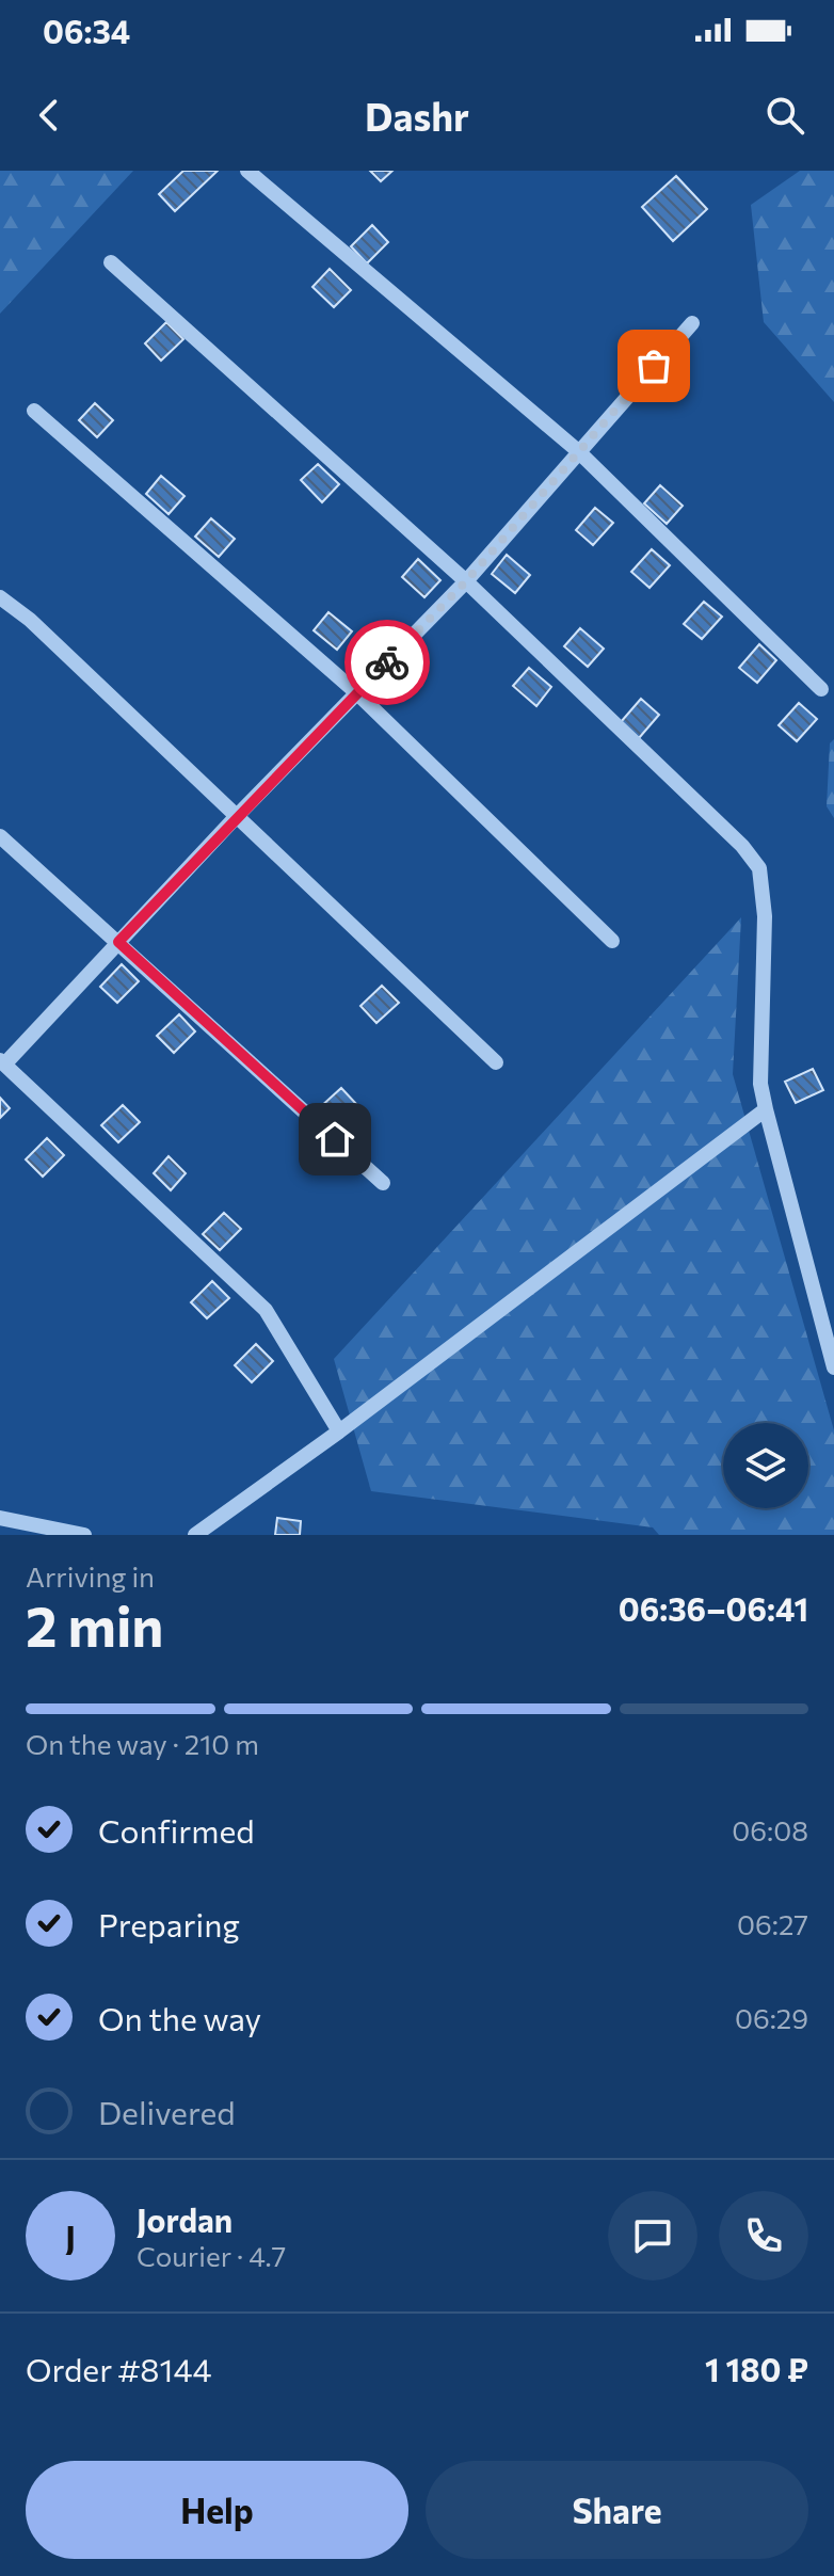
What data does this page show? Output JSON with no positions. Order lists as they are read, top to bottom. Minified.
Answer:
{"page":{"status":"06:34","header":"Dashr","heading":["2 min","Arriving in","06:36–06:41"],"panel":["Jordan","Courier · 4.7","Order #8144","1 180 ₽"],"bar":"On the way · 210 m","list":[["Confirmed","06:08"],["Preparing","06:27"],["On the way","06:29"],"Delivered"],"round":"J","buttons":["Help","Share"]}}
